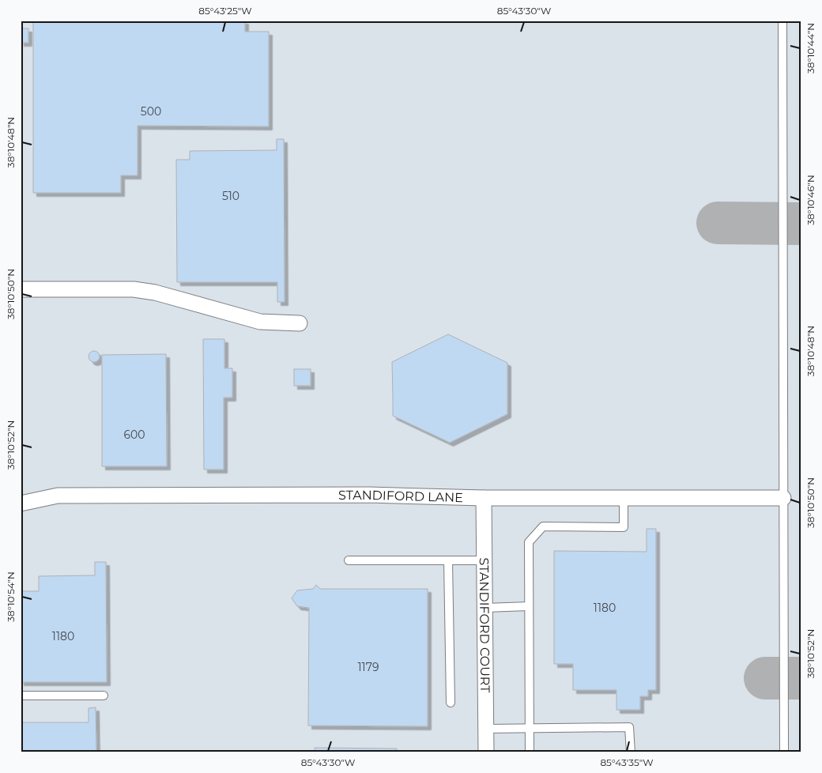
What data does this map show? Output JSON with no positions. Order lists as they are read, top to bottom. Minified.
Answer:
{"streets":{"street":["STANDIFORD LANE","STANDIFORD COURT"]},"crossings":[["STANDIFORD LANE","STANDIFORD COURT"]],"house_numbers":["500","510","600","1180","1180","1179"],"coordinates":["85°43'25\"W","85°43'30\"W","38°10'44\"N","38°10'48\"N","38°10'46\"N","38°10'50\"N","38°10'52\"N","38°10'54\"N","85°43'35\"W"]}
